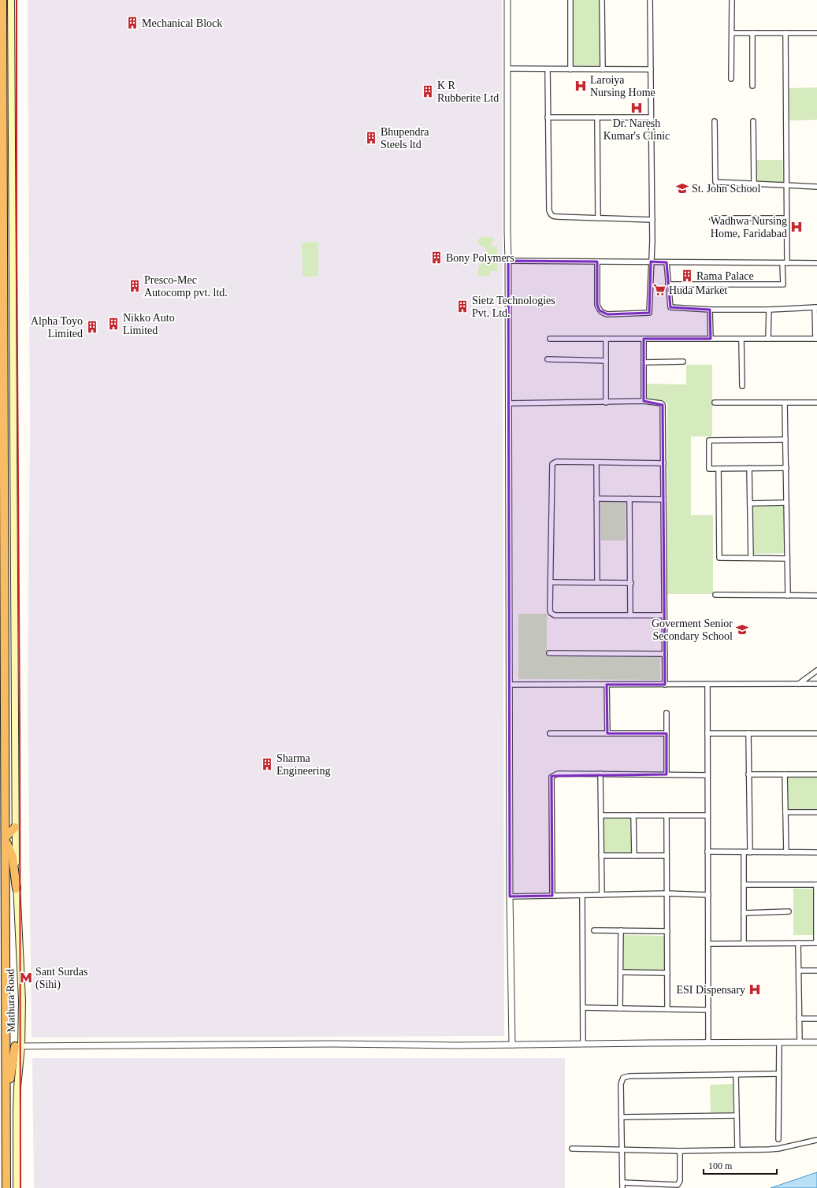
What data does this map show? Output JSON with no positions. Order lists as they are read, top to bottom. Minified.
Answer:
{"streets":{"highway":["Mathura Road"]},"places":{"building":["Mechanical Block","K R Rubberite Ltd","Bhupendra Steels ltd","Bony Polymers","Rama Palace","Presco-Mec Autocomp pvt. ltd.","Sietz Technologies Pvt. Ltd.","Nikko Auto Limited","Alpha Toyo Limited","Sharma Engineering"],"hospital":["Laroiya Nursing Home","Dr. Naresh Kumar's Clinic","Wadhwa Nursing Home, Faridabad","ESI Dispensary"],"school or university":["St. John School","Goverment Senior Secondary School"],"supermarket":["Huda Market"],"metro station":["Sant Surdas (Sihi)"]},"scale_bar":"100 m"}
